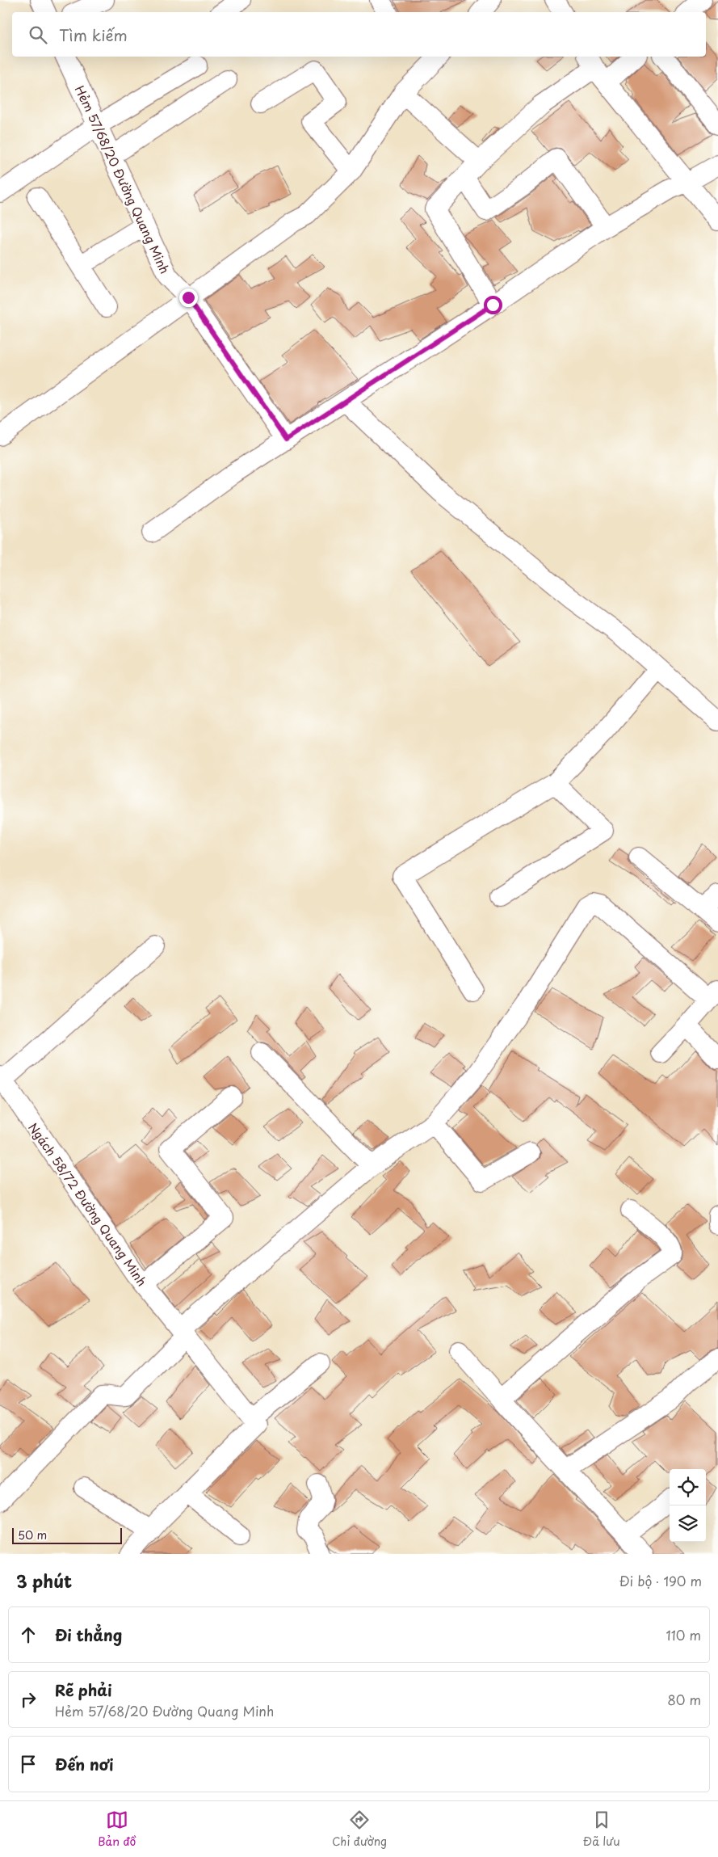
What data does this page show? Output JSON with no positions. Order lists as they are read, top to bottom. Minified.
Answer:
{"streets":{"street":["Hẻm 57/68/20 Đường Quang Minh","Ngách 58/72 Đường Quang Minh"]},"scale_bar":"50 m","page":{"search":"Tìm kiếm","scale":"50 m","heading":["3 phút","Đi bộ · 190 m"],"list":[["Đi thẳng","110 m"],["Rẽ phải","Hẻm 57/68/20 Đường Quang Minh","80 m"],"Đến nơi"],"nav":["Bản đồ","Chỉ đường","Đã lưu"]}}
